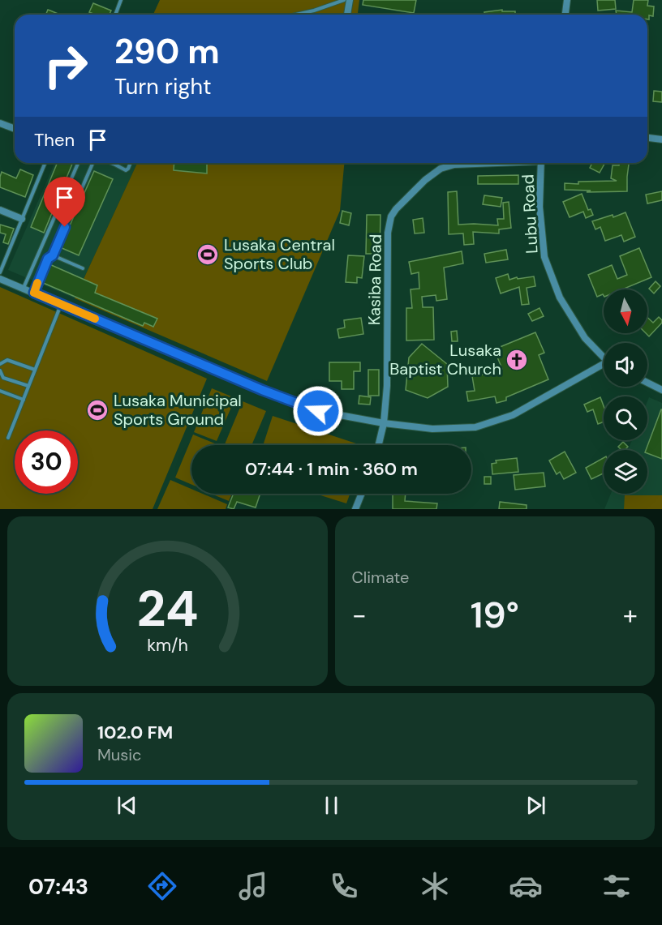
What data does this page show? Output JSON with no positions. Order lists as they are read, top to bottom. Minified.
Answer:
{"streets":{"street":["Lubu Road","Kasiba Road"]},"places":{"sports":["Lusaka Central Sports Club","Lusaka Municipal Sports Ground"],"church":["Lusaka Baptist Church"]},"north":"bottom","page":{"turn":["290 m","Turn right"],"then":"Then","limit":"30","trip":"07:44 · 1 min · 360 m","tile":"Climate","heat":["−","19°","+"],"song":["102.0 FM","Music"],"tabs":"07:43","gauge":["24","km/h"]}}
